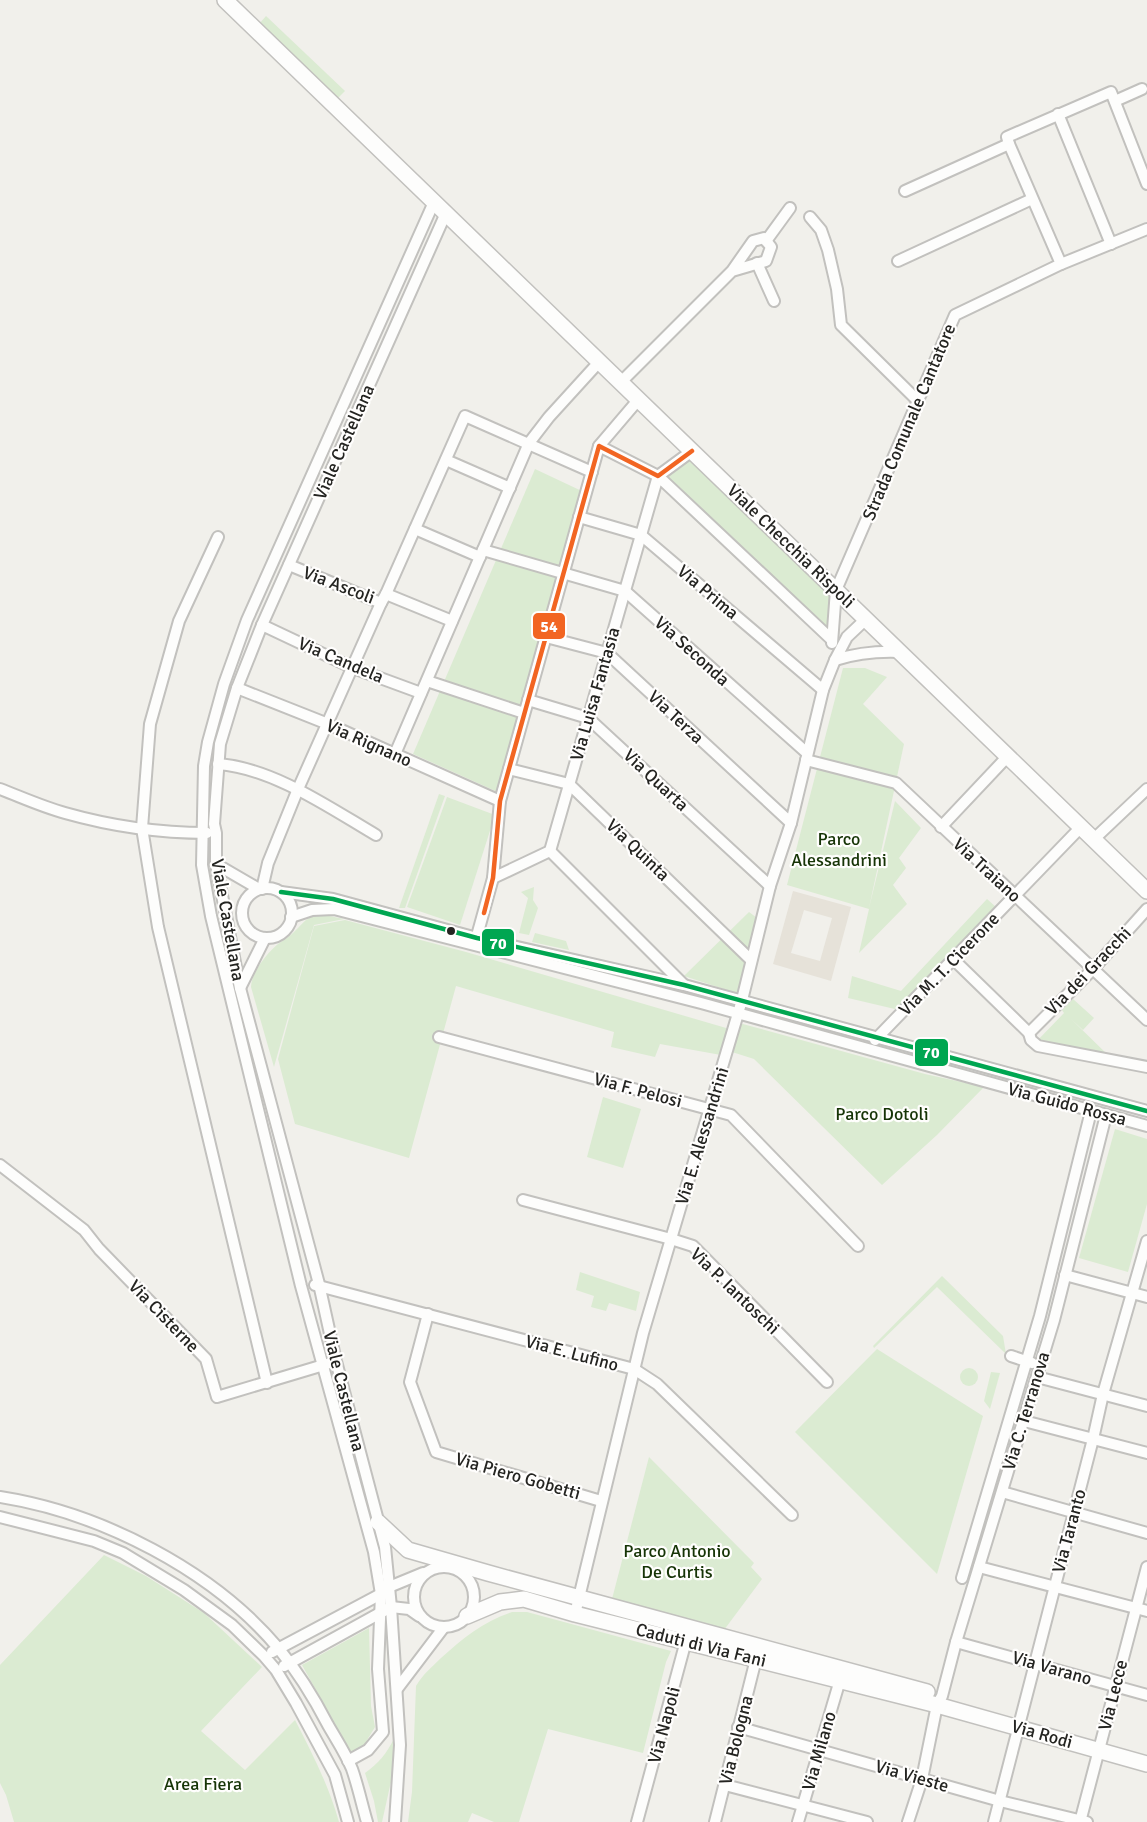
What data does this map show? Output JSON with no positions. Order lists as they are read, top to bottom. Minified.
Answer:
{"streets":{"street":["Strada Comunale Cantatore","Viale Castellana","Viale Checchia Rispoli","Via Ascoli","Via Prima","Via Seconda","Via Candela","Via Luisa Fantasia","Via Terza","Via Rignano","Via Quarta","Via Quinta","Via Traiano","Via M. T. Cicerone","Via dei Gracchi","Via F. Pelosi","Via Guido Rossa","Via E. Alessandrini","Via P. Iantoschi","Via Cisterne","Via E. Lufino","Via C. Terranova","Via Piero Gobetti","Via Taranto","Caduti di Via Fani","Via Varano","Via Lecce","Via Napoli","Via Rodi","Via Bologna","Via Milano","Via Vieste"]},"crossings":[["Strada Comunale Cantatore","Viale Checchia Rispoli"],["Viale Castellana","Viale Checchia Rispoli"],["Viale Castellana","Via Ascoli"],["Viale Castellana","Via Candela"],["Viale Castellana","Via Rignano"],["Viale Castellana","Via Cisterne"],["Viale Castellana","Via E. Lufino"],["Viale Checchia Rispoli","Via M. T. Cicerone"],["Viale Checchia Rispoli","Via E. Alessandrini"],["Via Prima","Via Luisa Fantasia"],["Via Prima","Via E. Alessandrini"],["Via Seconda","Via Luisa Fantasia"],["Via Seconda","Via Traiano"],["Via Seconda","Via E. Alessandrini"],["Via Luisa Fantasia","Via Terza"],["Via Luisa Fantasia","Via Quarta"],["Via Luisa Fantasia","Via Quinta"],["Via Terza","Via E. Alessandrini"],["Via Quarta","Via E. Alessandrini"],["Via Quinta","Via E. Alessandrini"],["Via Traiano","Via M. T. Cicerone"],["Via Traiano","Via dei Gracchi"],["Via Traiano","Via E. Alessandrini"],["Via M. T. Cicerone","Via Guido Rossa"],["Via F. Pelosi","Via E. Alessandrini"],["Via Guido Rossa","Via E. Alessandrini"],["Via Guido Rossa","Via C. Terranova"],["Via E. Alessandrini","Via P. Iantoschi"],["Via E. Alessandrini","Via E. Lufino"],["Via E. Alessandrini","Via Piero Gobetti"],["Via E. Alessandrini","Caduti di Via Fani"],["Via E. Lufino","Via Piero Gobetti"],["Via C. Terranova","Caduti di Via Fani"],["Via C. Terranova","Via Varano"],["Via C. Terranova","Via Rodi"],["Via C. Terranova","Via Vieste"],["Via Taranto","Via Varano"],["Via Taranto","Via Rodi"],["Via Taranto","Via Vieste"],["Caduti di Via Fani","Via Napoli"],["Caduti di Via Fani","Via Rodi"],["Caduti di Via Fani","Via Bologna"],["Caduti di Via Fani","Via Milano"],["Via Varano","Via Lecce"],["Via Lecce","Via Rodi"],["Via Lecce","Via Vieste"],["Via Bologna","Via Vieste"],["Via Milano","Via Vieste"]],"parks":["Parco Alessandrini","Parco Dotoli","Parco Antonio De Curtis","Area Fiera"],"lines":["transit line 54","transit line 70"]}
